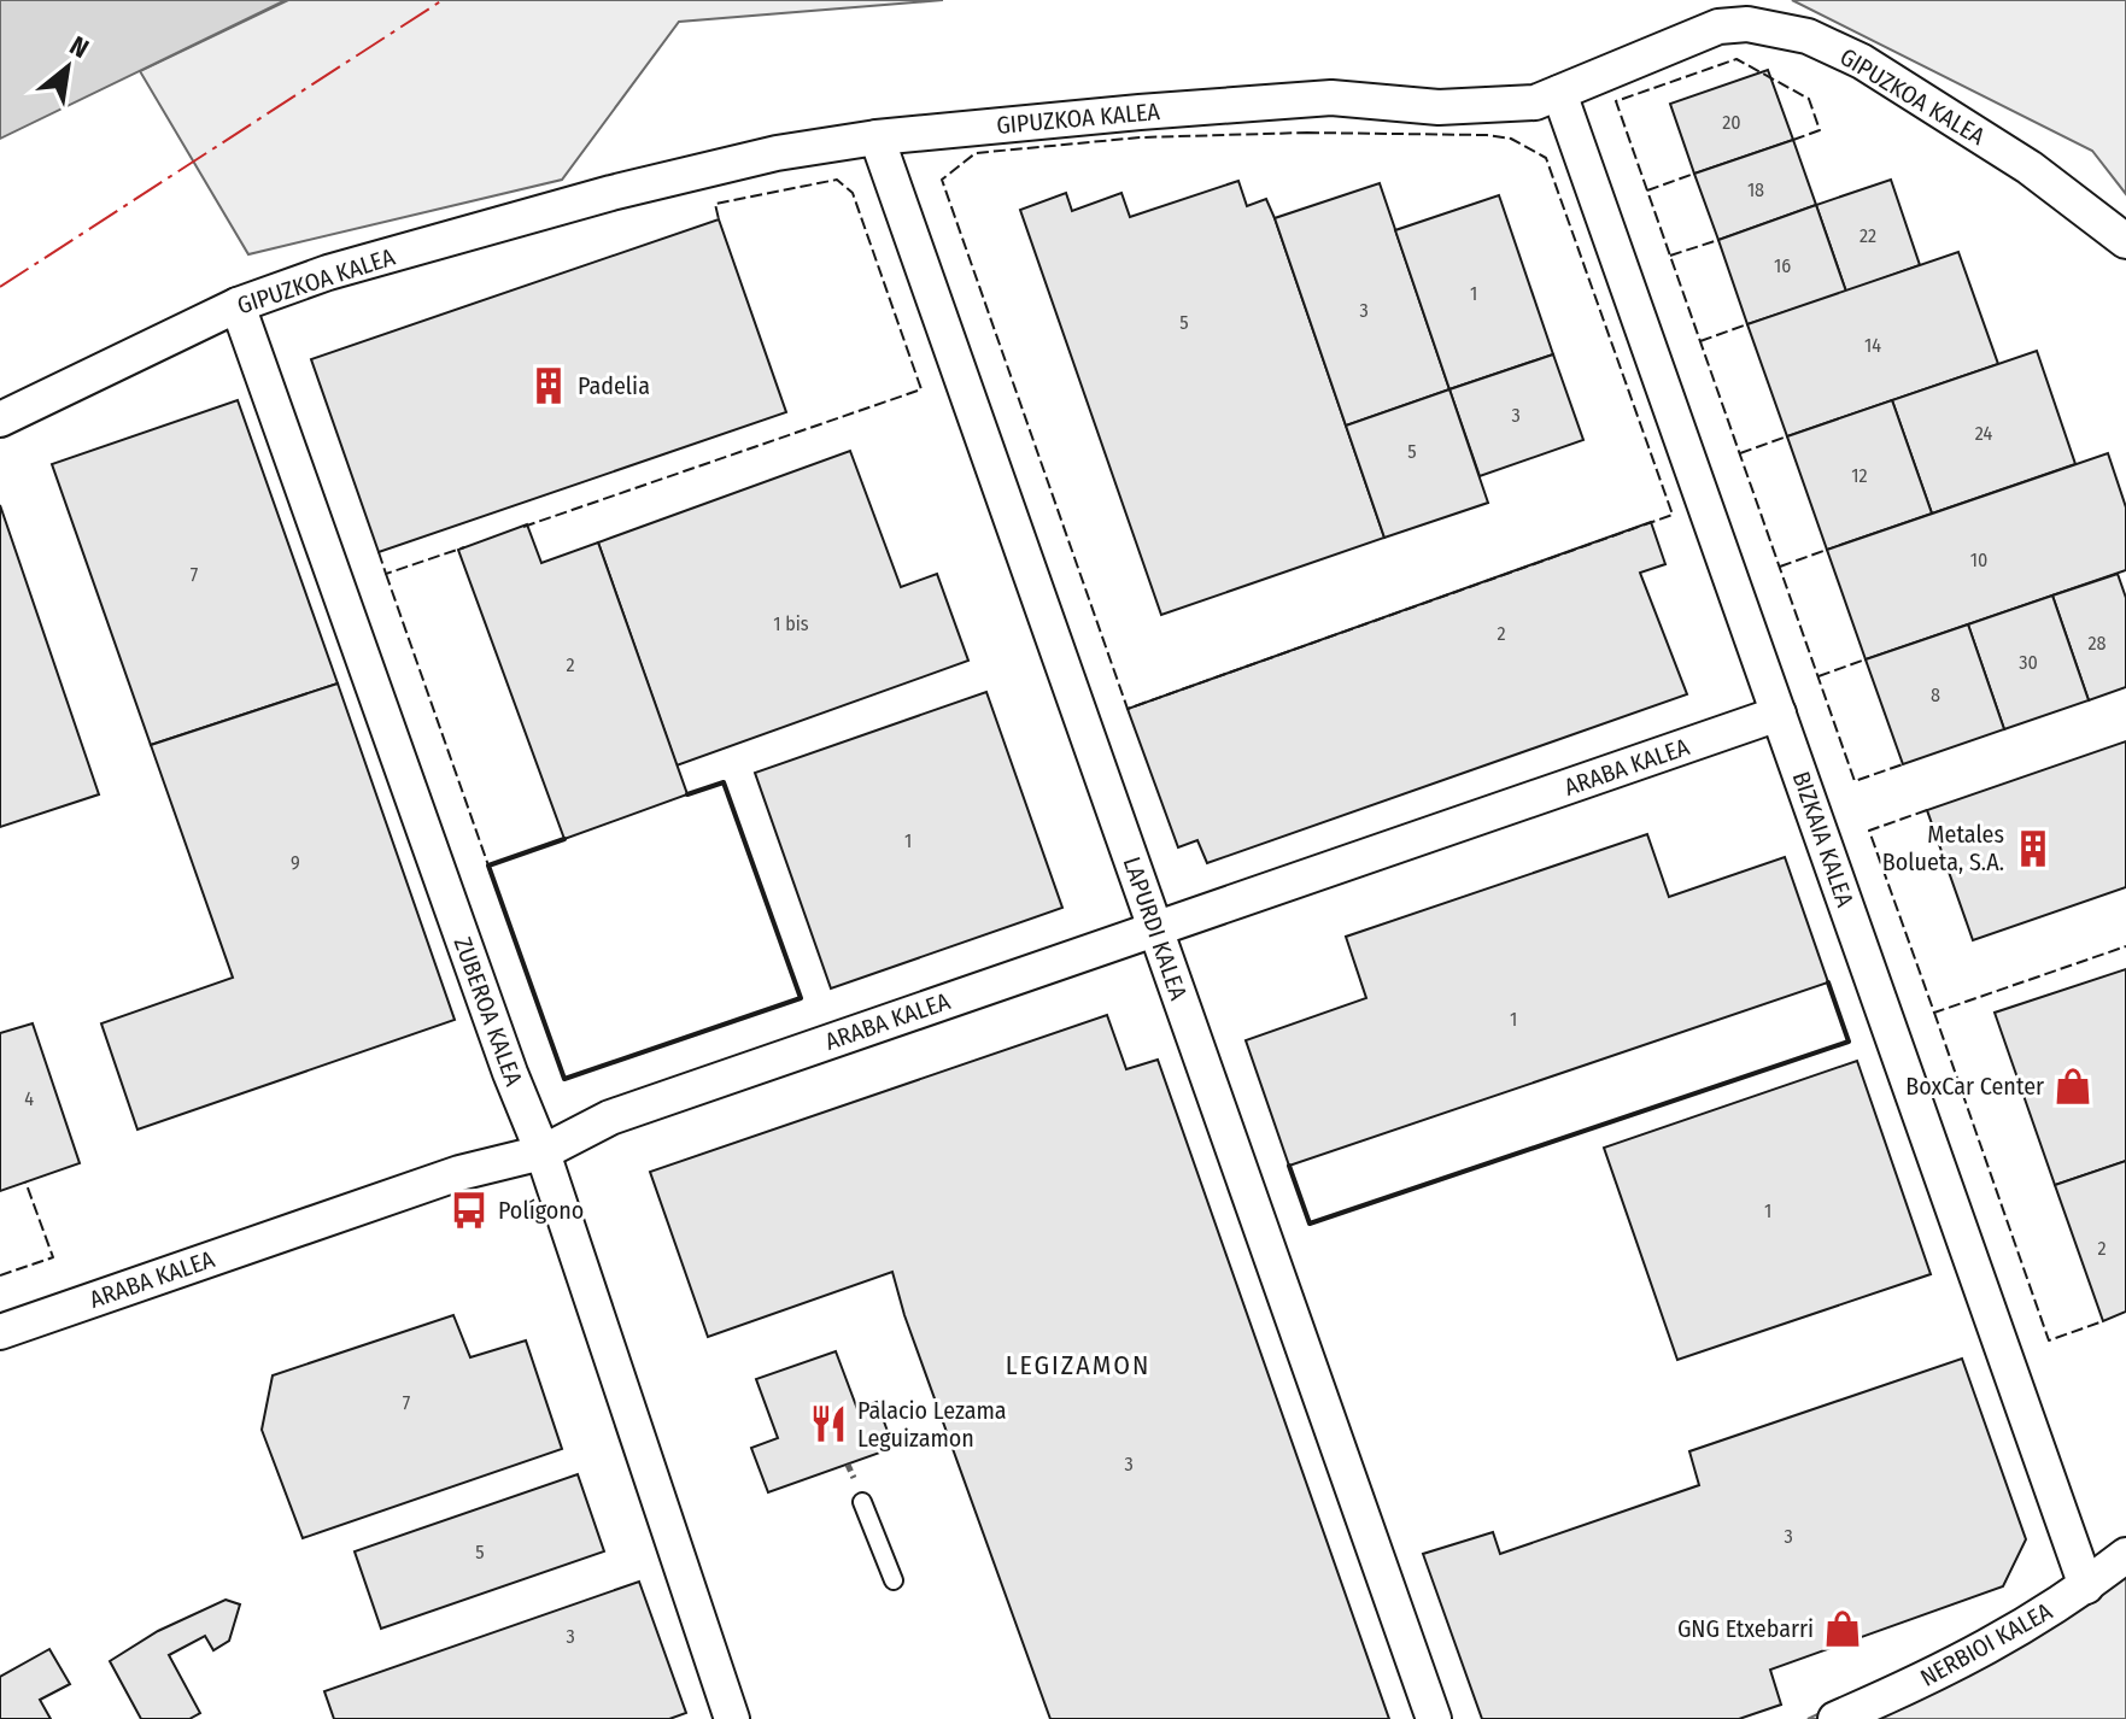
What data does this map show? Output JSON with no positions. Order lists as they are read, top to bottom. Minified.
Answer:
{"streets":{"street":["GIPUZKOA KALEA","ARABA KALEA","BIZKAIA KALEA","LAPURDI KALEA","ZUBEROA KALEA","NERBIOI KALEA"]},"crossings":[["GIPUZKOA KALEA","BIZKAIA KALEA"],["GIPUZKOA KALEA","LAPURDI KALEA"],["GIPUZKOA KALEA","ZUBEROA KALEA"],["ARABA KALEA","BIZKAIA KALEA"],["ARABA KALEA","LAPURDI KALEA"],["ARABA KALEA","ZUBEROA KALEA"],["BIZKAIA KALEA","NERBIOI KALEA"]],"districts":["LEGIZAMON"],"places":{"building":["Padelia","Metales Bolueta, S.A."],"shop":["BoxCar Center","GNG Etxebarri"],"bus stop":["Polígono"],"restaurant":["Palacio Lezama Leguizamon"]},"house_numbers":["20","18","22","16","1","3","5","14","3","24","5","12","10","7","1 bis","2","28","30","2","8","1","9","1","4","1","2","7","3","3","5","3"],"north":"top right"}
